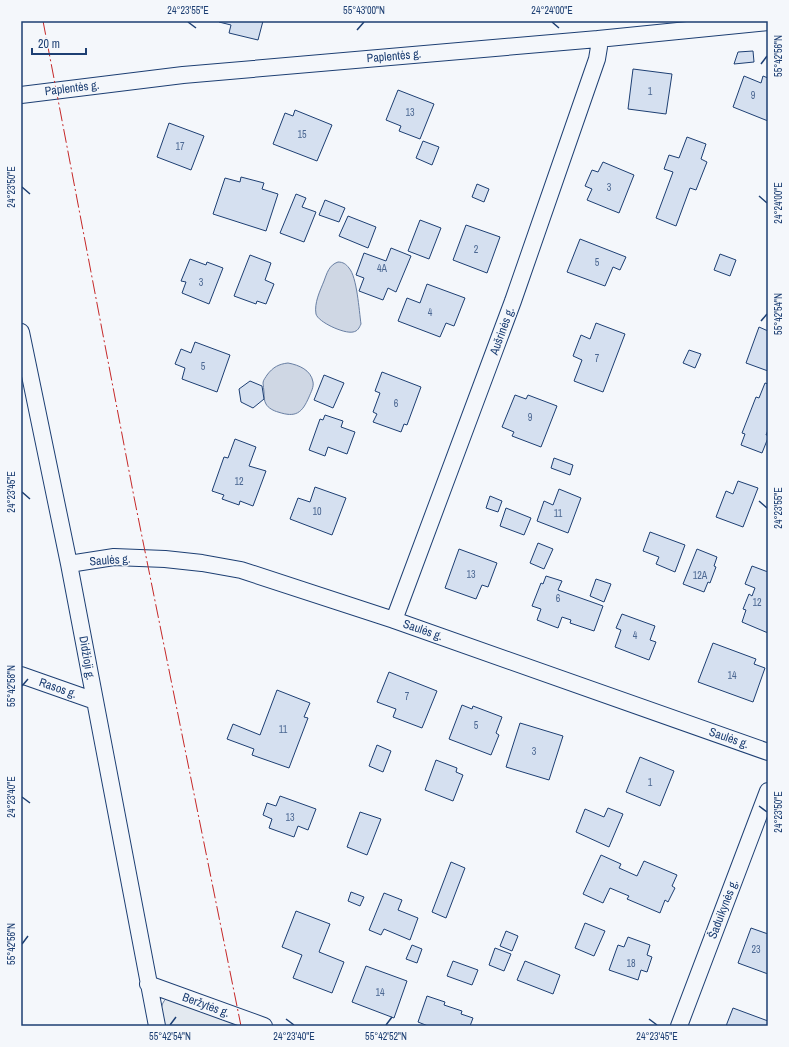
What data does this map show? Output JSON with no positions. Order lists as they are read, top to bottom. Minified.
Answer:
{"streets":{"street":["Paplentės g.","Aušrinės g.","Saulės g.","Didžioji g.","Rasos g.","Šaduikynės g.","Beržytės g."]},"crossings":[["Paplentės g.","Aušrinės g."],["Aušrinės g.","Saulės g."],["Saulės g.","Didžioji g."],["Didžioji g.","Rasos g."],["Didžioji g.","Beržytės g."]],"house_numbers":["1","9","13","15","17","3","2","5","4A","3","4","7","5","6","9","12","10","11","13","12A","6","12","4","14","7","5","11","3","1","13","23","18","14"],"scale_bar":"20 m","coordinates":["24°23'55\"E","55°43'00\"N","24°24'00\"E","55°42'56\"N","24°23'50\"E","55°42'54\"N","24°23'45\"E","55°42'58\"N","24°23'40\"E","55°42'52\"N"]}
